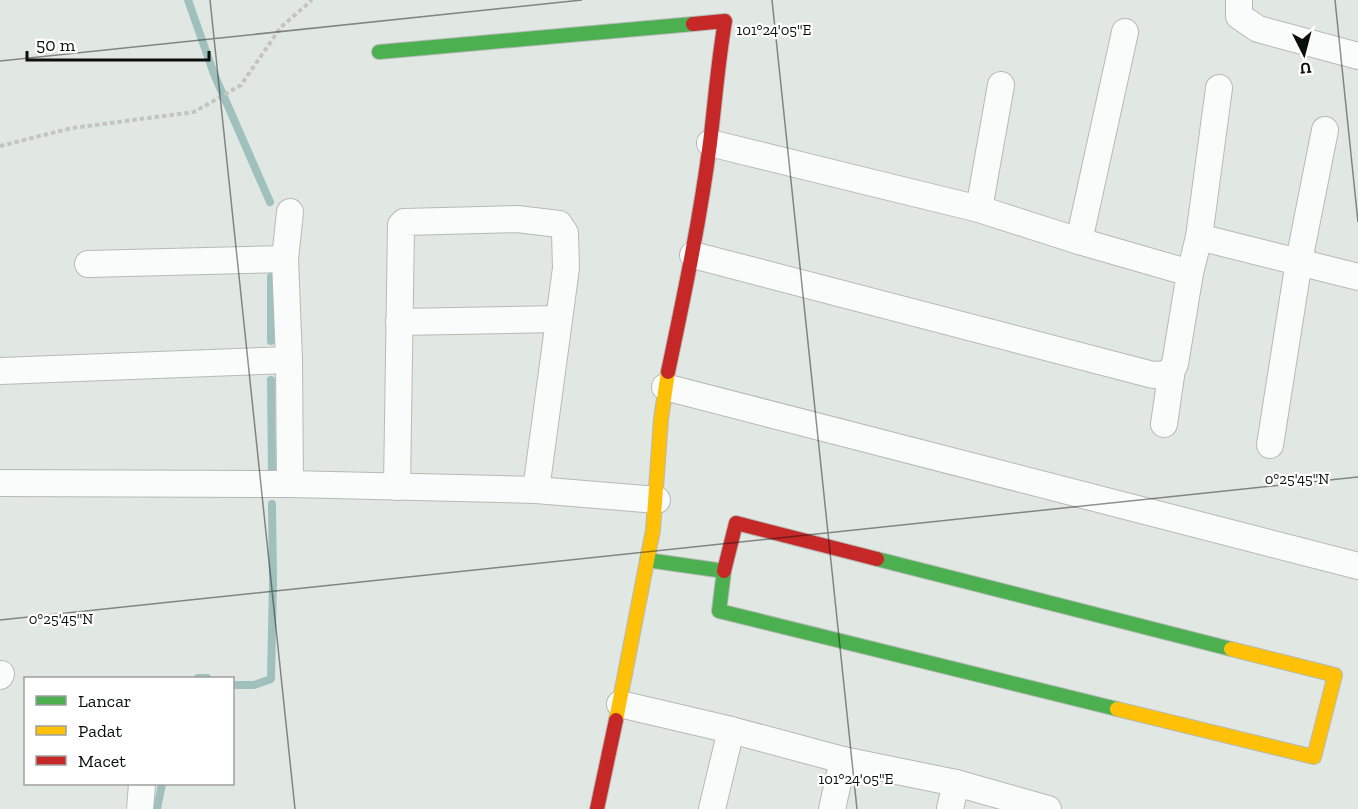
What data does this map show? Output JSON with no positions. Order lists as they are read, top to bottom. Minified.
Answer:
{"legend":["Lancar","Padat","Macet"],"scale_bar":"50 m","north":"bottom","coordinates":["101°24'05\"E","0°25'45\"N"]}
